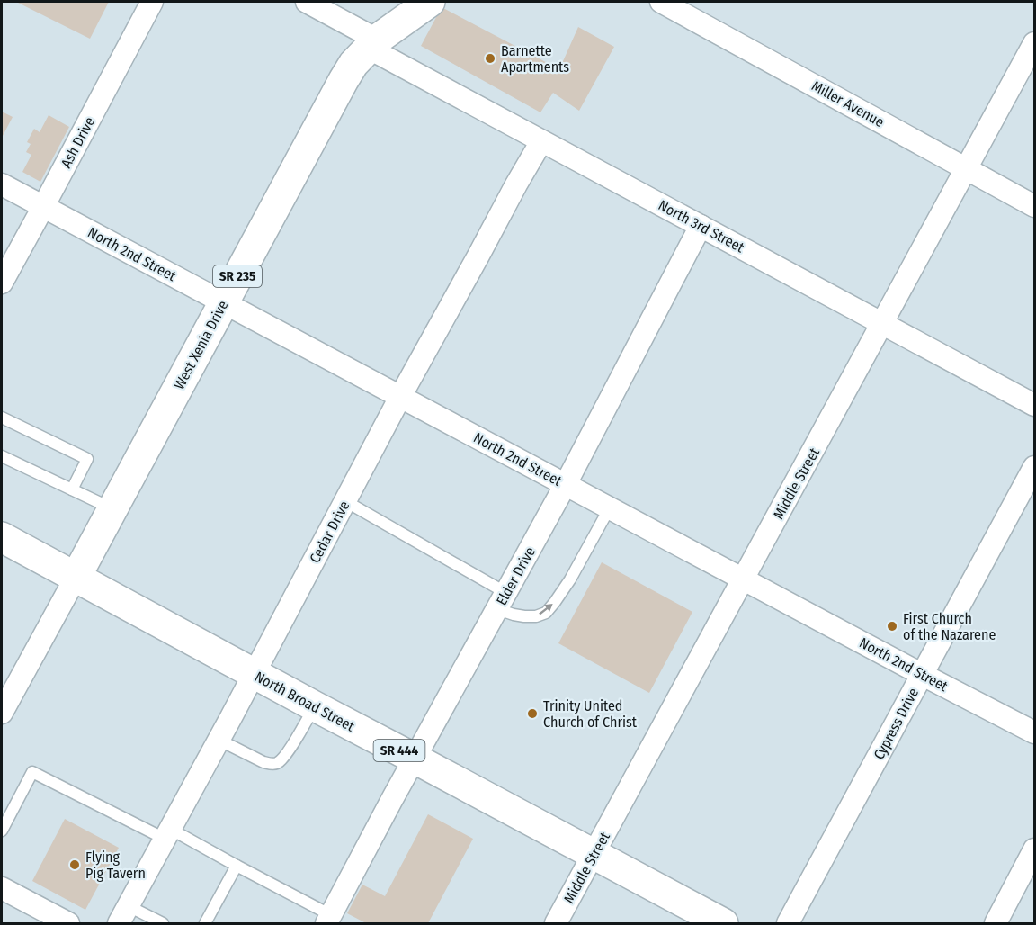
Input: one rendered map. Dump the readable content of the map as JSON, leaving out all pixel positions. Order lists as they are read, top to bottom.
{
  "streets": {
    "main road": [
      "SR 235",
      "West Xenia Drive",
      "North Broad Street",
      "SR 444"
    ],
    "street": [
      "Miller Avenue",
      "Ash Drive",
      "North 3rd Street",
      "North 2nd Street",
      "Middle Street",
      "Cedar Drive",
      "Elder Drive",
      "Cypress Drive"
    ]
  },
  "crossings": [
    ["Miller Avenue", "Middle Street"],
    ["Ash Drive", "North 2nd Street"],
    ["North 3rd Street", "West Xenia Drive"],
    ["North 3rd Street", "Middle Street"],
    ["North 3rd Street", "Cedar Drive"],
    ["North 3rd Street", "Elder Drive"],
    ["North 2nd Street", "West Xenia Drive"],
    ["North 2nd Street", "Middle Street"],
    ["North 2nd Street", "Cedar Drive"],
    ["North 2nd Street", "Elder Drive"],
    ["North 2nd Street", "Cypress Drive"],
    ["West Xenia Drive", "North Broad Street"],
    ["Middle Street", "North Broad Street"],
    ["Cedar Drive", "North Broad Street"],
    ["Elder Drive", "North Broad Street"]
  ],
  "places": [
    "Barnette Apartments",
    "First Church of the Nazarene",
    "Trinity United Church of Christ",
    "Flying Pig Tavern"
  ]
}
